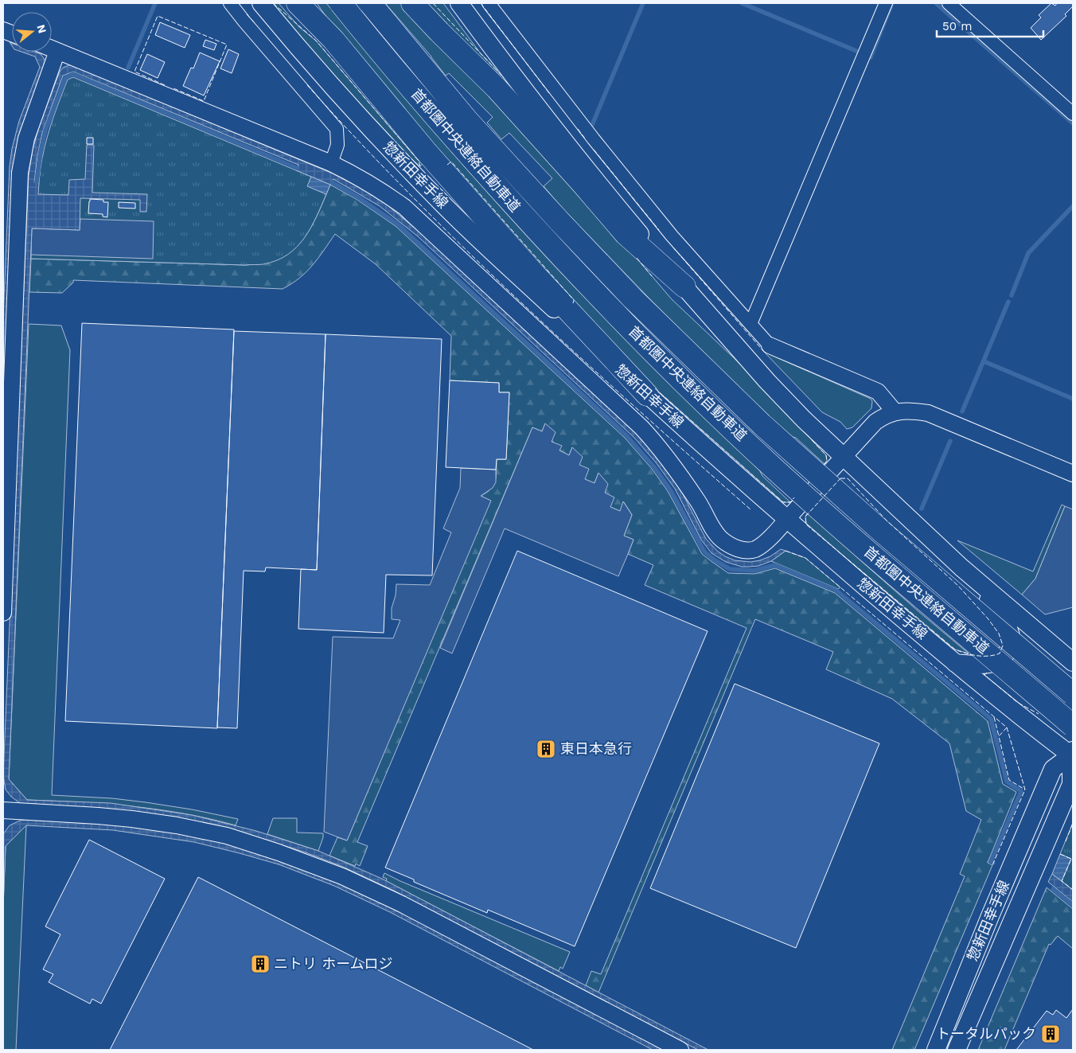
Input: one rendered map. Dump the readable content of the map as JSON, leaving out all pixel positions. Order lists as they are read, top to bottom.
{
  "streets": {
    "highway": ["首都圏中央連絡自動車道"],
    "main road": ["惣新田幸手線"]
  },
  "places": {
    "building": ["東日本急行", "ニトリ ホームロジ", "トータルパック"]
  },
  "scale_bar": "50 m",
  "north": "right"
}
